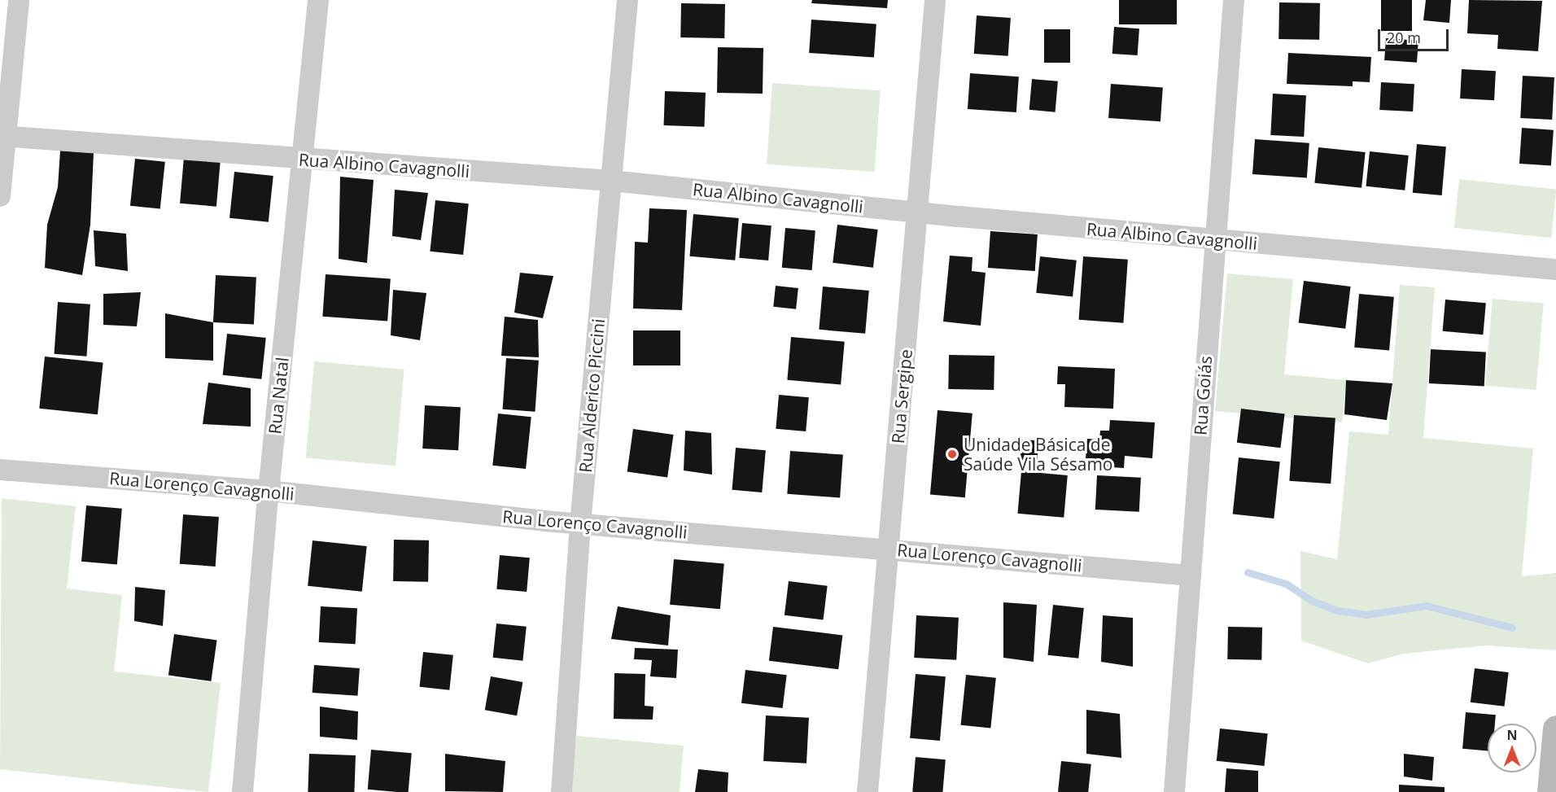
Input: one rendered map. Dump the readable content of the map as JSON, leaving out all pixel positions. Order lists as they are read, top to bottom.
{
  "streets": {
    "street": [
      "Rua Albino Cavagnolli",
      "Rua Natal",
      "Rua Alderico Piccini",
      "Rua Goiás",
      "Rua Sergipe",
      "Rua Lorenço Cavagnolli"
    ]
  },
  "crossings": [
    ["Rua Albino Cavagnolli", "Rua Natal"],
    ["Rua Albino Cavagnolli", "Rua Alderico Piccini"],
    ["Rua Albino Cavagnolli", "Rua Goiás"],
    ["Rua Albino Cavagnolli", "Rua Sergipe"],
    ["Rua Natal", "Rua Lorenço Cavagnolli"],
    ["Rua Alderico Piccini", "Rua Lorenço Cavagnolli"],
    ["Rua Goiás", "Rua Lorenço Cavagnolli"],
    ["Rua Sergipe", "Rua Lorenço Cavagnolli"]
  ],
  "places": ["Unidade Básica de Saúde Vila Sésamo"],
  "scale_bar": "20 m",
  "north": "top"
}
